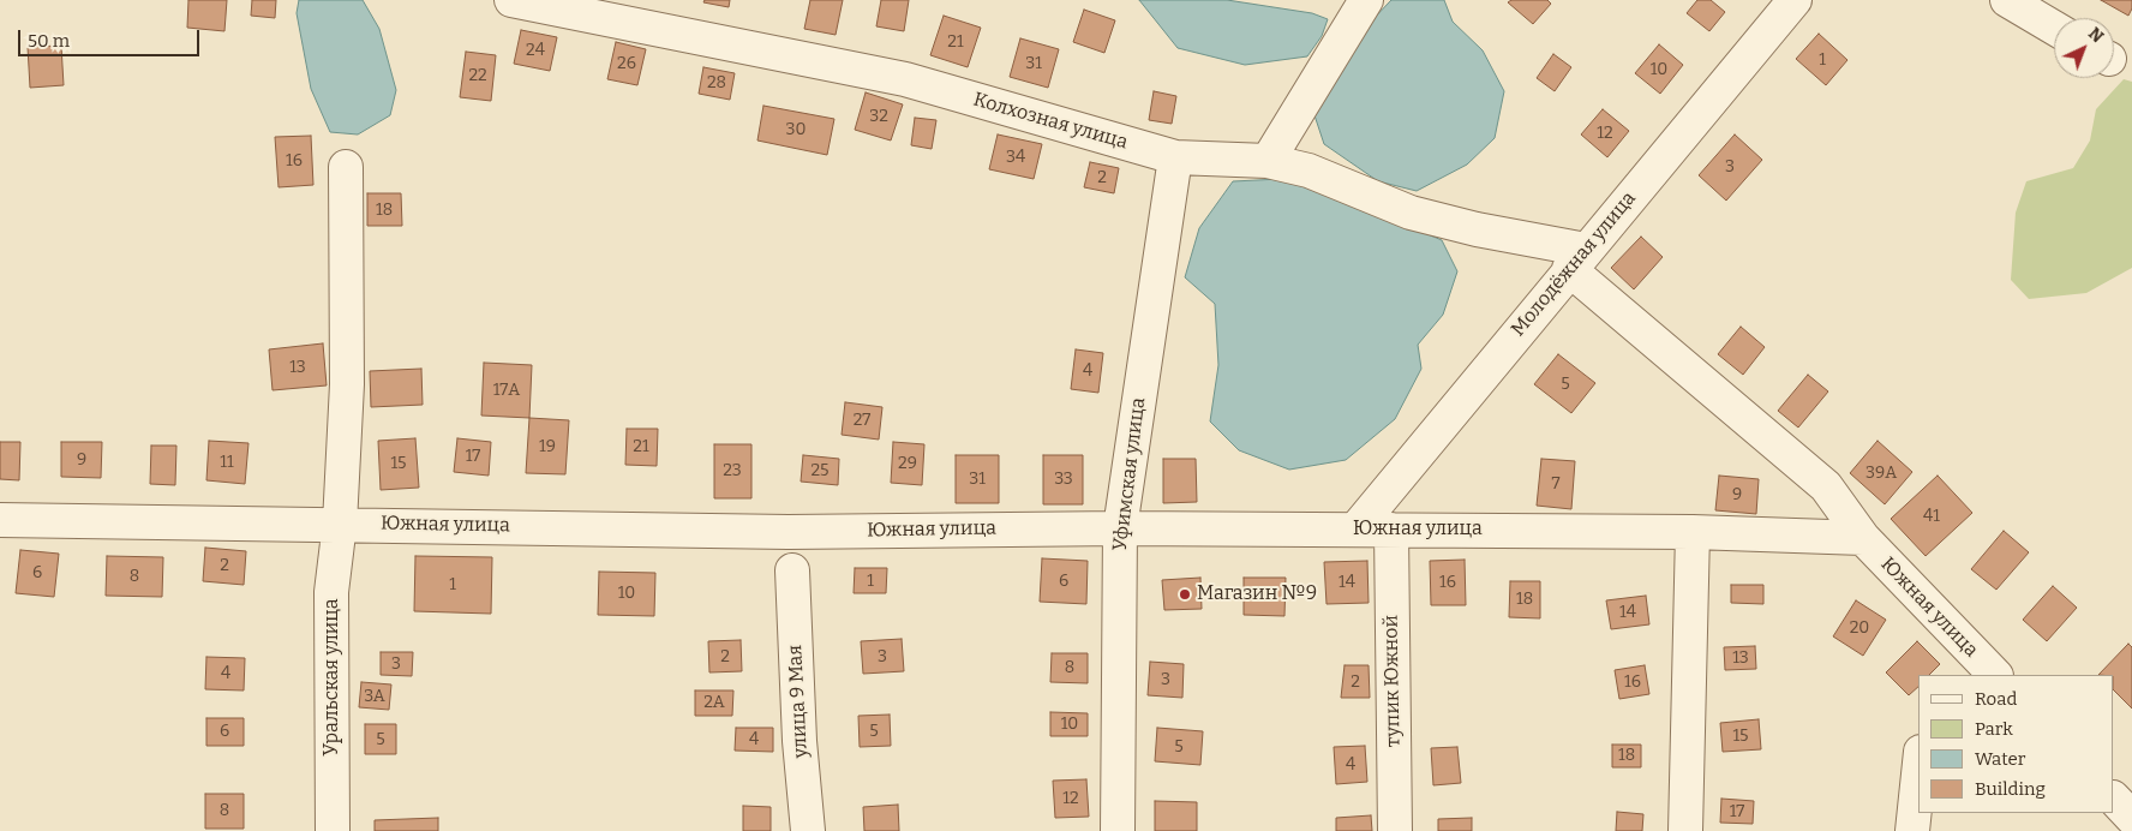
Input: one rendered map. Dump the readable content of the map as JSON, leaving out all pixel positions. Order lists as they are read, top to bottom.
{
  "streets": {
    "street": [
      "Колхозная улица",
      "Молодёжная улица",
      "Уфимская улица",
      "Южная улица",
      "Уральская улица",
      "тупик Южной",
      "улица 9 Мая"
    ]
  },
  "crossings": [
    ["Колхозная улица", "Молодёжная улица"],
    ["Колхозная улица", "Уфимская улица"],
    ["Колхозная улица", "Южная улица"],
    ["Молодёжная улица", "Южная улица"],
    ["Уфимская улица", "Южная улица"],
    ["Южная улица", "Уральская улица"],
    ["Южная улица", "тупик Южной"]
  ],
  "places": ["Магазин №9"],
  "house_numbers": [
    "21",
    "24",
    "1",
    "26",
    "31",
    "10",
    "22",
    "28",
    "32",
    "30",
    "12",
    "34",
    "16",
    "3",
    "2",
    "18",
    "13",
    "4",
    "5",
    "17А",
    "27",
    "19",
    "21",
    "17",
    "9",
    "11",
    "15",
    "29",
    "23",
    "25",
    "39А",
    "31",
    "33",
    "7",
    "9",
    "41",
    "2",
    "6",
    "8",
    "1",
    "6",
    "14",
    "16",
    "1",
    "10",
    "18",
    "14",
    "20",
    "2",
    "3",
    "13",
    "3",
    "8",
    "4",
    "3",
    "2",
    "16",
    "3А",
    "2А",
    "10",
    "6",
    "5",
    "15",
    "5",
    "4",
    "5",
    "18",
    "4",
    "12",
    "8",
    "17"
  ],
  "legend": [
    "Road",
    "Park",
    "Water",
    "Building"
  ],
  "scale_bar": "50 m",
  "north": "top right"
}
